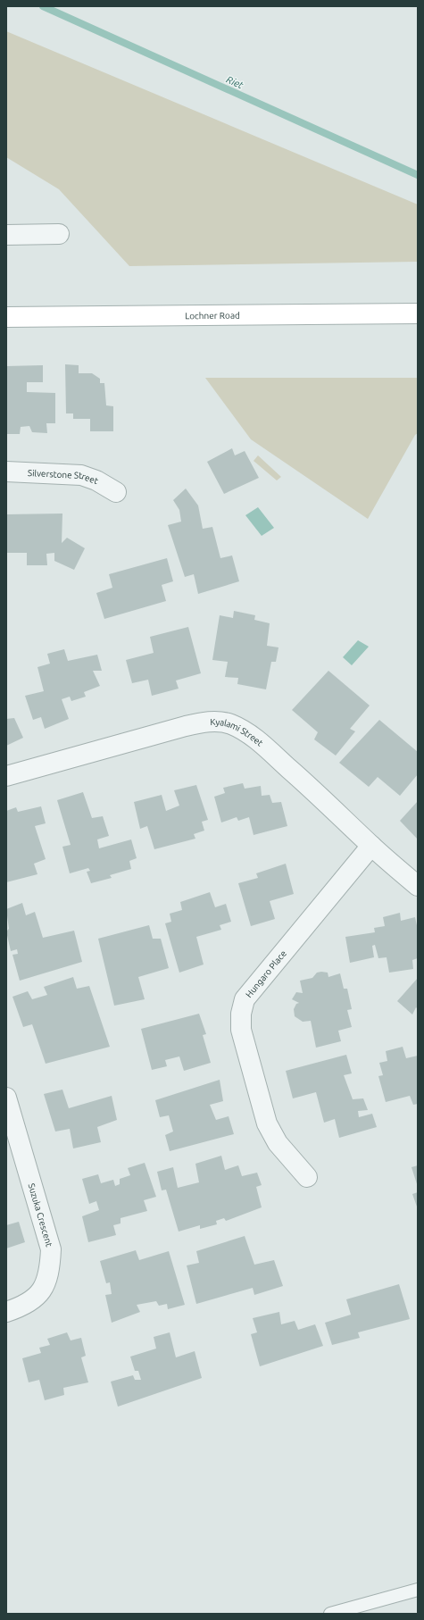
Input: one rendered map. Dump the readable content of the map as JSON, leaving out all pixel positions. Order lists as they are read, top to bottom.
{
  "streets": {
    "street": [
      "Lochner Road",
      "Silverstone Street",
      "Kyalami Street",
      "Hungaro Place",
      "Suzuka Crescent"
    ]
  },
  "crossings": [
    ["Kyalami Street", "Hungaro Place"]
  ],
  "water": ["Riet"]
}
